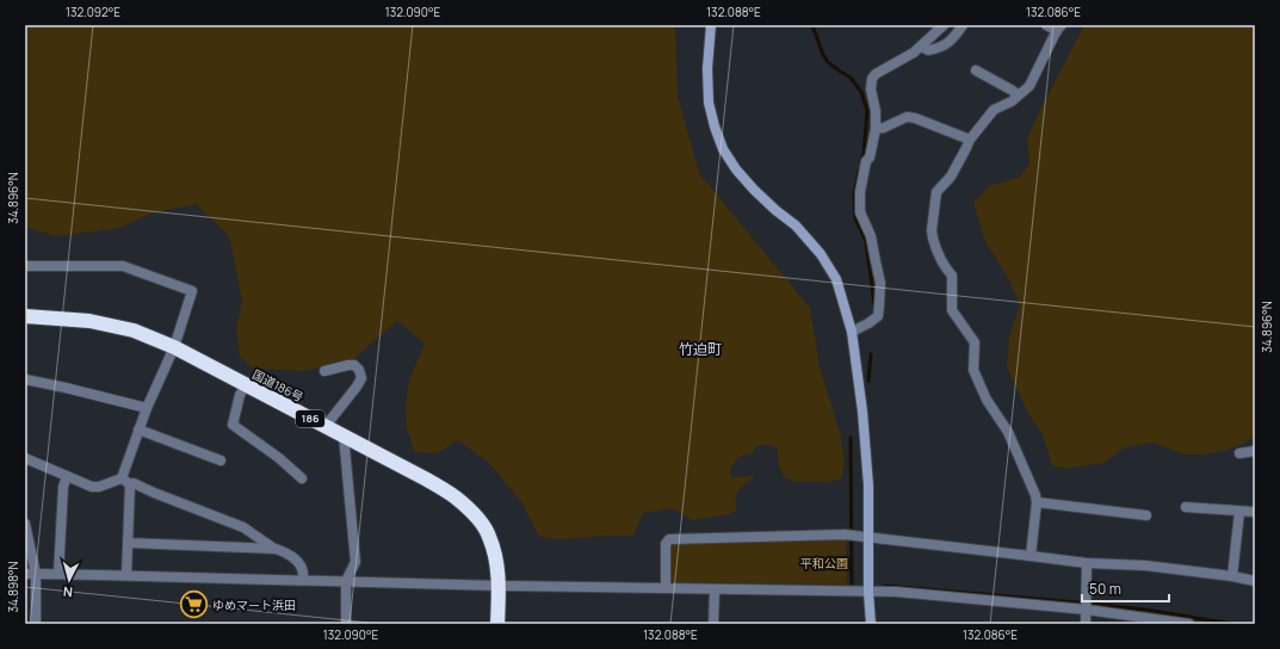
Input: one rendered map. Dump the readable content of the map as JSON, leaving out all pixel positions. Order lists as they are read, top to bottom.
{
  "streets": {
    "highway": ["国道186号", "186"]
  },
  "districts": ["竹迫町"],
  "parks": ["平和公園"],
  "places": {
    "supermarket": ["ゆめマート浜田"]
  },
  "scale_bar": "50 m",
  "north": "bottom",
  "coordinates": [
    "132.092°E",
    "132.090°E",
    "132.088°E",
    "132.086°E",
    "34.896°N",
    "34.898°N"
  ]
}
